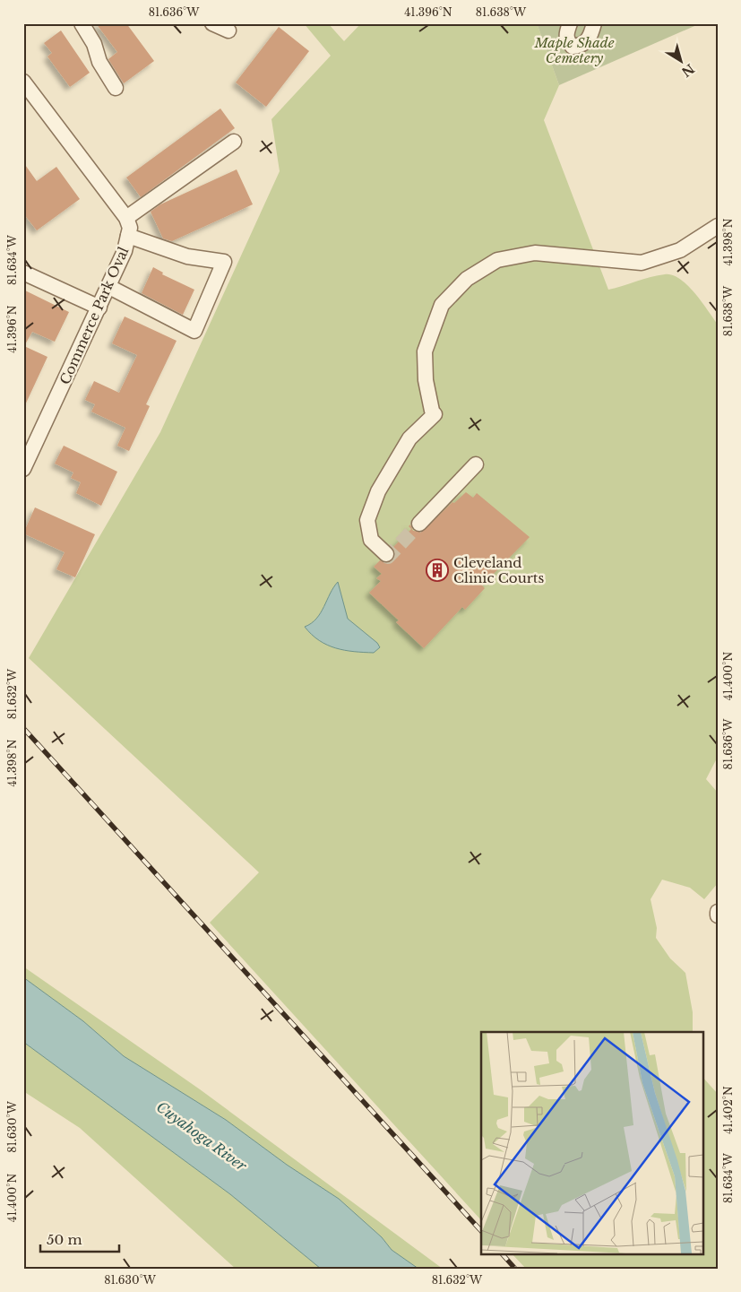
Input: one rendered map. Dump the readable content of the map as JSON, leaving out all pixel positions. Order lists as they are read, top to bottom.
{
  "streets": {
    "street": ["Commerce Park Oval"]
  },
  "water": ["Cuyahoga River"],
  "parks": ["Maple Shade Cemetery"],
  "places": {
    "building": ["Cleveland Clinic Courts"]
  },
  "scale_bar": "50 m",
  "north": "bottom right",
  "coordinates": [
    "81.636°W",
    "41.396°N",
    "81.638°W",
    "41.398°N",
    "81.634°W",
    "41.400°N",
    "81.632°W",
    "41.402°N",
    "81.630°W"
  ]
}
